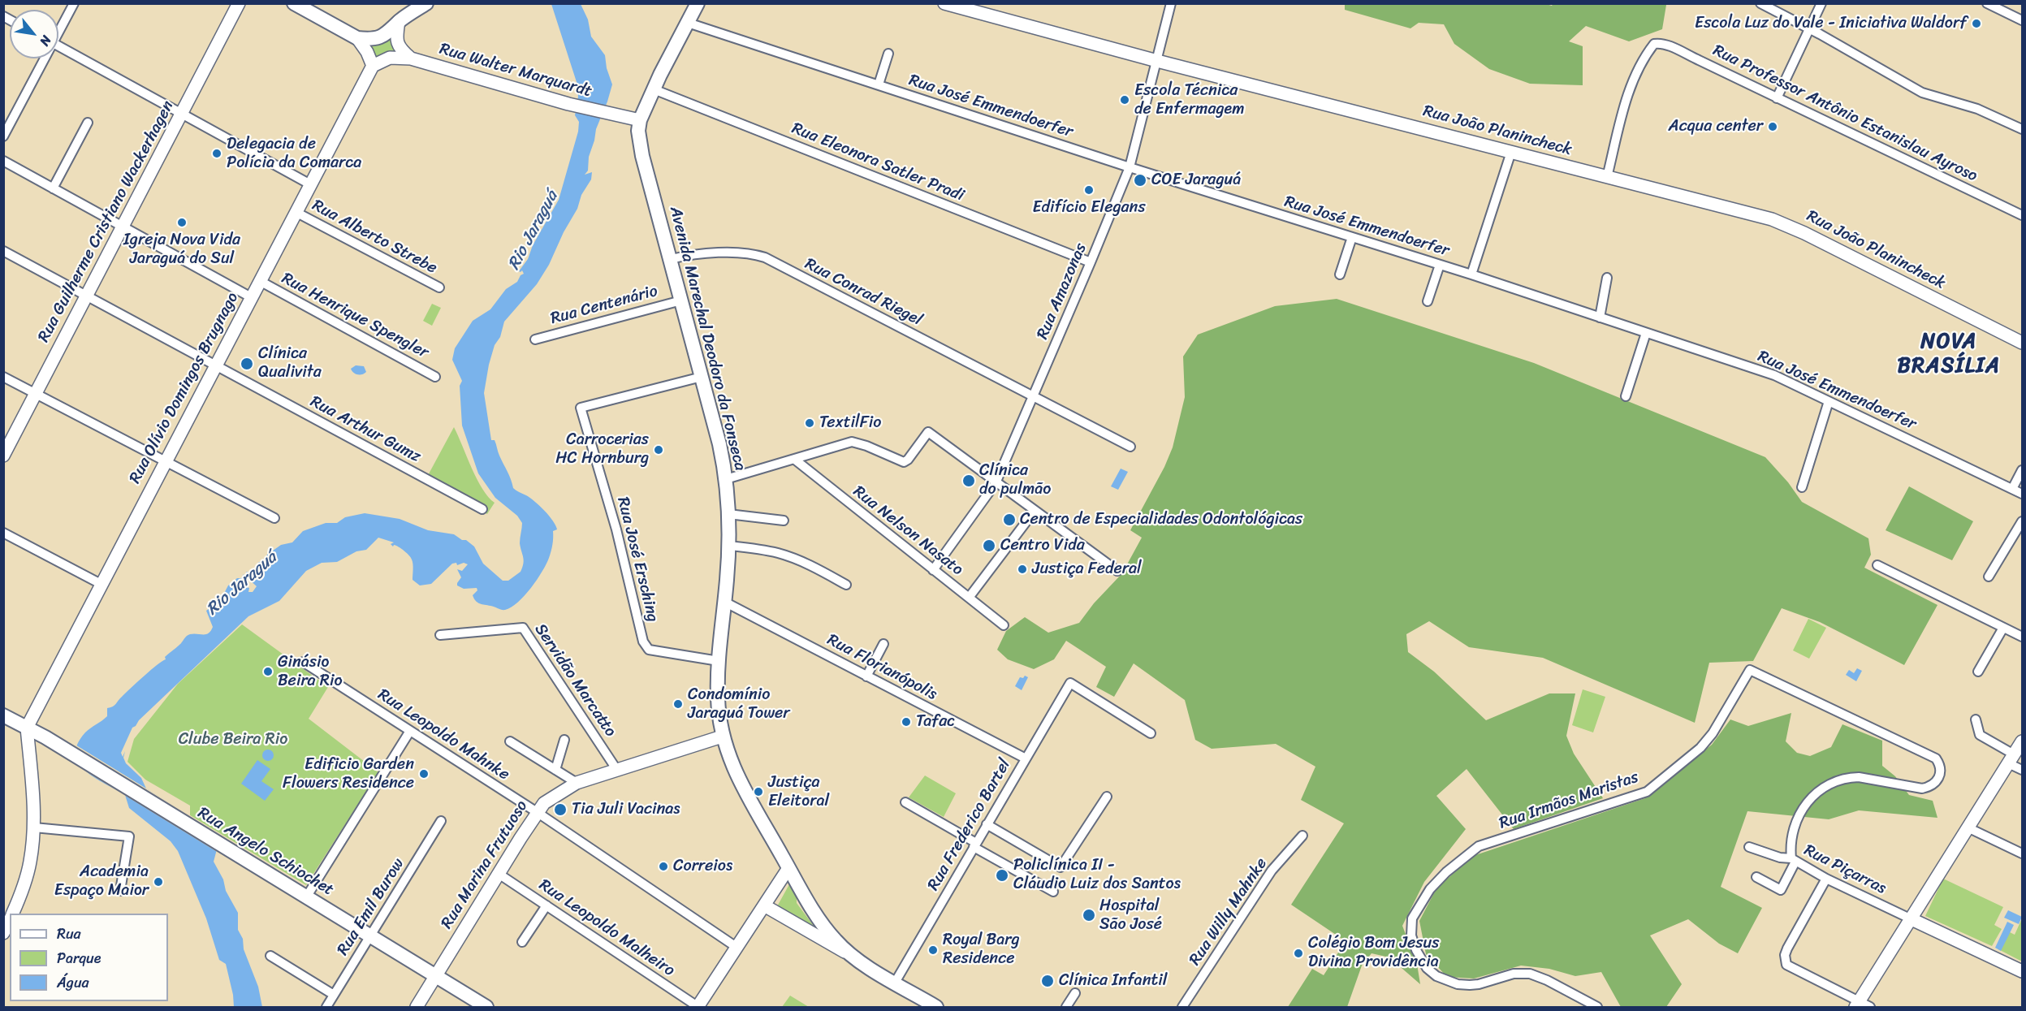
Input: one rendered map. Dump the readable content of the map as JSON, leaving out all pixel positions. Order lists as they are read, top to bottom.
{
  "streets": {
    "main road": [
      "Rua Walter Marquardt",
      "Rua João Planincheck",
      "Rua Guilherme Cristiano Wackerhagen",
      "Avenida Marechal Deodoro da Fonseca",
      "Rua Olívio Domingos Brugnago",
      "Rua Angelo Schiochet",
      "Rua Marina Frutuoso"
    ],
    "street": [
      "Rua José Emmendoerfer",
      "Rua Professor Antônio Estanislau Ayroso",
      "Rua Eleonora Satler Pradi",
      "Rua Alberto Strebe",
      "Rua Amazonas",
      "Rua Conrad Riegel",
      "Rua Centenário",
      "Rua Henrique Spengler",
      "Rua Arthur Gumz",
      "Rua Nelson Nasato",
      "Rua José Ersching",
      "Rua Florianópolis",
      "Servidão Marcatto",
      "Rua Leopoldo Mahnke",
      "Rua Irmãos Maristas",
      "Rua Frederico Bartel",
      "Rua Piçarras",
      "Rua Emil Burow",
      "Rua Willy Mahnke",
      "Rua Leopoldo Malheiro"
    ]
  },
  "crossings": [
    ["Rua Walter Marquardt", "Avenida Marechal Deodoro da Fonseca"],
    ["Rua Walter Marquardt", "Rua Olívio Domingos Brugnago"],
    ["Rua José Emmendoerfer", "Rua Amazonas"],
    ["Rua Professor Antônio Estanislau Ayroso", "Rua João Planincheck"],
    ["Rua João Planincheck", "Rua Amazonas"],
    ["Rua Eleonora Satler Pradi", "Rua Amazonas"],
    ["Rua Guilherme Cristiano Wackerhagen", "Rua Arthur Gumz"],
    ["Rua Alberto Strebe", "Rua Olívio Domingos Brugnago"],
    ["Rua Amazonas", "Rua Conrad Riegel"],
    ["Rua Amazonas", "Rua Nelson Nasato"],
    ["Rua Conrad Riegel", "Avenida Marechal Deodoro da Fonseca"],
    ["Rua Centenário", "Avenida Marechal Deodoro da Fonseca"],
    ["Rua Henrique Spengler", "Rua Olívio Domingos Brugnago"],
    ["Avenida Marechal Deodoro da Fonseca", "Rua José Ersching"],
    ["Avenida Marechal Deodoro da Fonseca", "Rua Florianópolis"],
    ["Avenida Marechal Deodoro da Fonseca", "Rua Frederico Bartel"],
    ["Avenida Marechal Deodoro da Fonseca", "Rua Marina Frutuoso"],
    ["Rua Olívio Domingos Brugnago", "Rua Arthur Gumz"],
    ["Rua Olívio Domingos Brugnago", "Rua Angelo Schiochet"],
    ["Rua Florianópolis", "Rua Frederico Bartel"],
    ["Servidão Marcatto", "Rua Marina Frutuoso"],
    ["Rua Leopoldo Mahnke", "Rua Marina Frutuoso"],
    ["Rua Irmãos Maristas", "Rua Piçarras"],
    ["Rua Angelo Schiochet", "Rua Marina Frutuoso"],
    ["Rua Angelo Schiochet", "Rua Emil Burow"],
    ["Rua Marina Frutuoso", "Rua Leopoldo Malheiro"]
  ],
  "districts": ["NOVA BRASÍLIA"],
  "water": ["Rio Jaraguá"],
  "parks": ["Clube Beira Rio"],
  "places": [
    "Escola Luz do Vale - Iniciativa Waldorf",
    "Escola Técnica de Enfermagem",
    "Acqua center",
    "Delegacia de Polícia da Comarca",
    "COE Jaraguá",
    "Edifício Elegans",
    "Igreja Nova Vida Jaraguá do Sul",
    "Clínica Qualivita",
    "TextilFio",
    "Carrocerias HC Hornburg",
    "Clínica do pulmão",
    "Centro de Especialidades Odontológicas",
    "Centro Vida",
    "Justiça Federal",
    "Ginásio Beira Rio",
    "Condomínio Jaraguá Tower",
    "Tafac",
    "Edificio Garden Flowers Residence",
    "Justiça Eleitoral",
    "Tia Juli Vacinas",
    "Correios",
    "Policlínica II - Cláudio Luiz dos Santos",
    "Academia Espaço Maior",
    "Hospital São José",
    "Royal Barg Residence",
    "Colégio Bom Jesus Divina Providência",
    "Clínica Infantil"
  ],
  "legend": ["Rua", "Parque", "Água"],
  "north": "bottom right"
}
